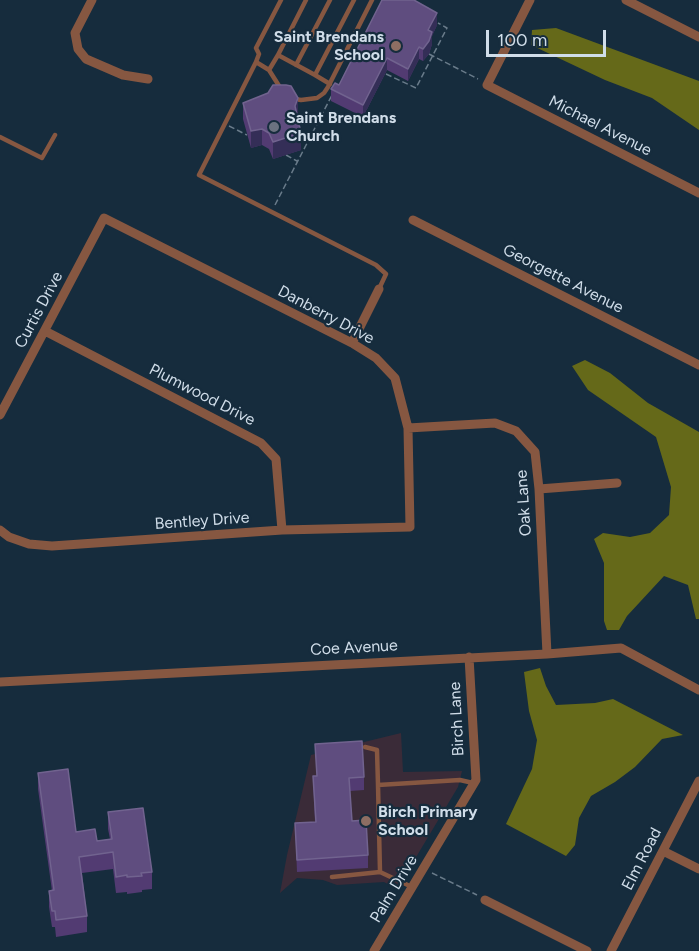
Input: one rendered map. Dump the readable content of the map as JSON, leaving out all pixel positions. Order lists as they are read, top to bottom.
{
  "streets": {
    "street": [
      "Michael Avenue",
      "Georgette Avenue",
      "Curtis Drive",
      "Danberry Drive",
      "Plumwood Drive",
      "Oak Lane",
      "Bentley Drive",
      "Coe Avenue",
      "Birch Lane",
      "Elm Road",
      "Palm Drive"
    ]
  },
  "crossings": [
    ["Curtis Drive", "Danberry Drive"],
    ["Curtis Drive", "Plumwood Drive"],
    ["Danberry Drive", "Oak Lane"],
    ["Danberry Drive", "Bentley Drive"],
    ["Plumwood Drive", "Bentley Drive"],
    ["Oak Lane", "Coe Avenue"],
    ["Coe Avenue", "Birch Lane"],
    ["Birch Lane", "Palm Drive"]
  ],
  "places": ["Saint Brendans School", "Saint Brendans Church", "Birch Primary School"],
  "scale_bar": "100 m"
}
